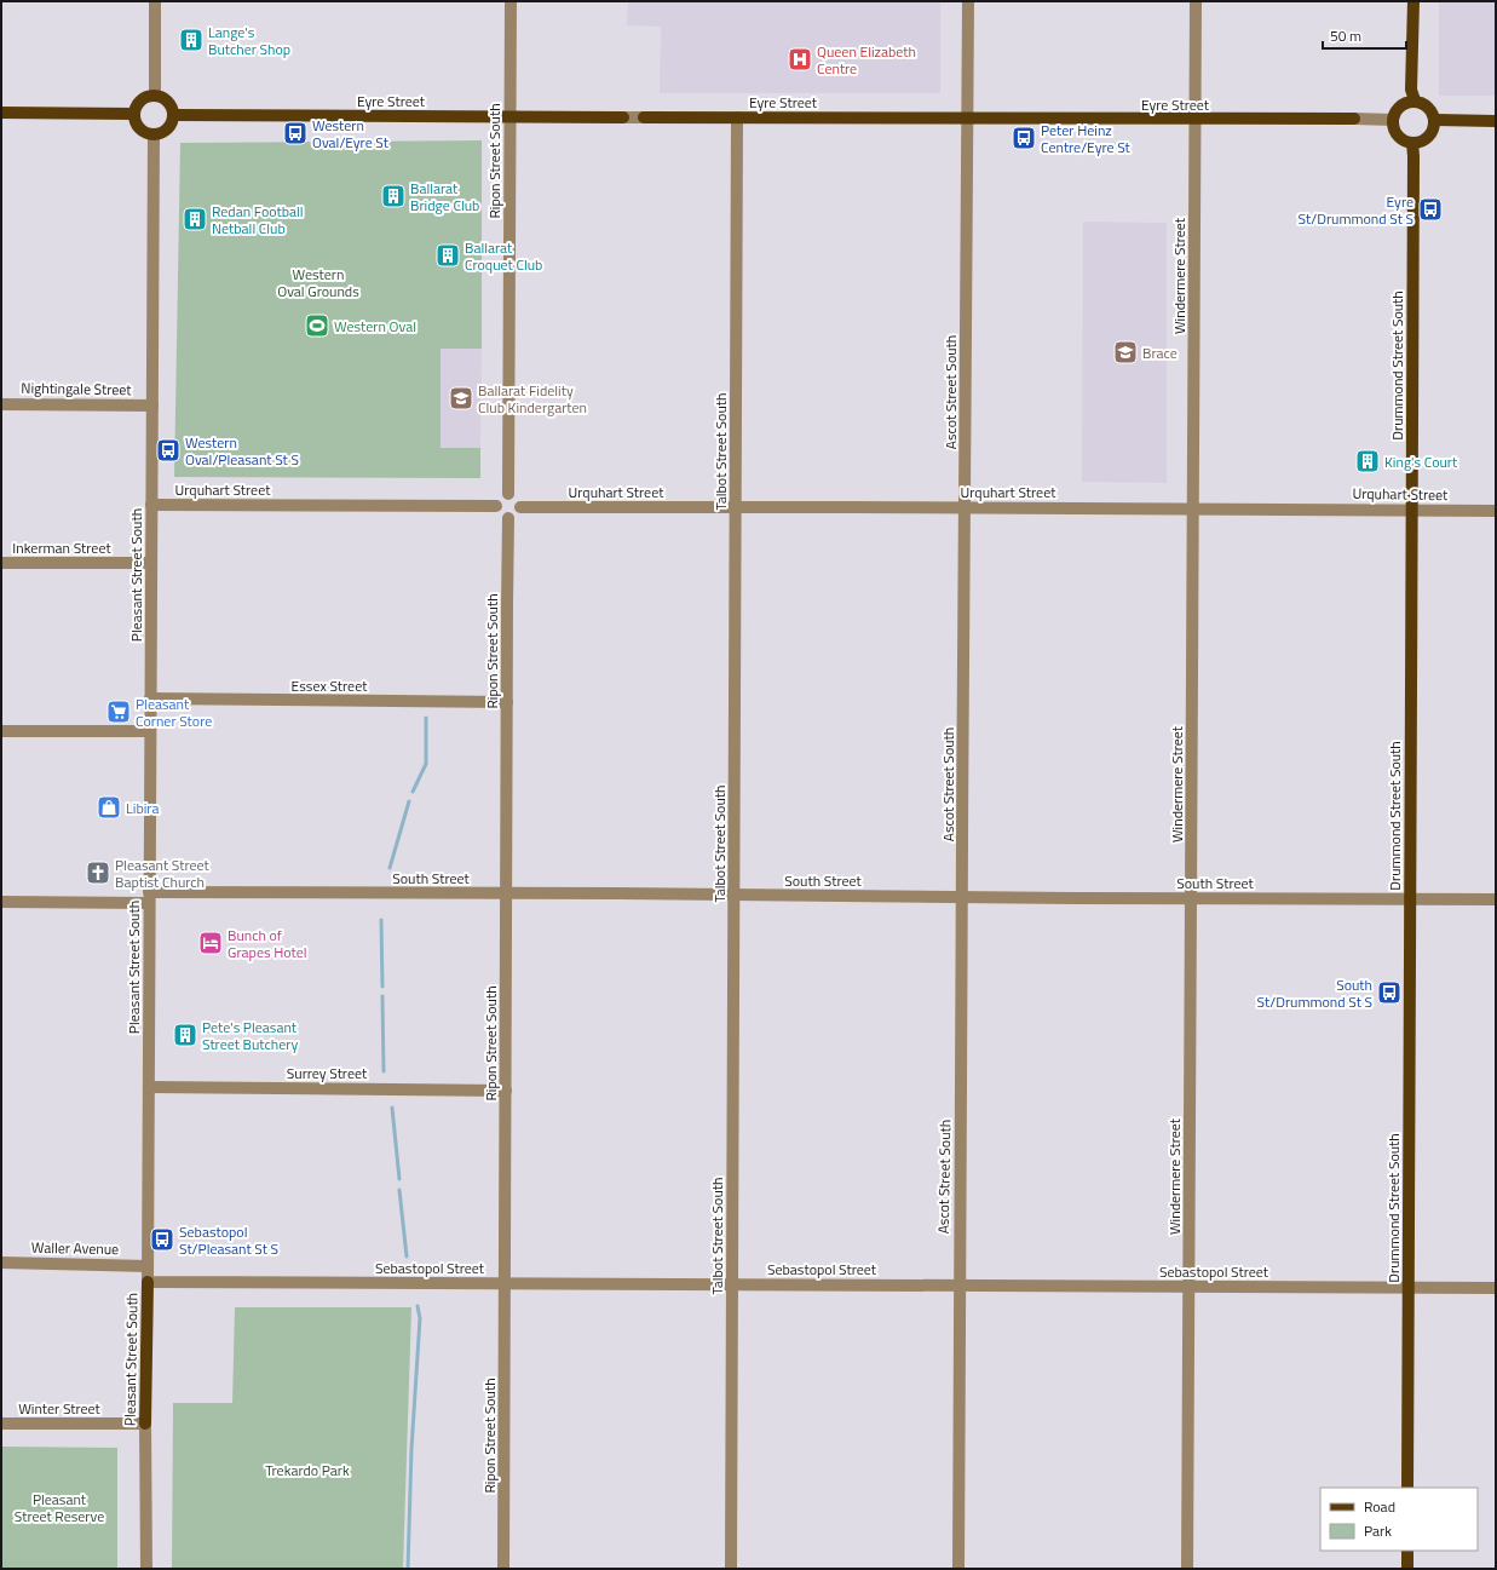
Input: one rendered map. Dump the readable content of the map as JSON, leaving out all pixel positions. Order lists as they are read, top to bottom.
{
  "streets": {
    "main road": ["Eyre Street", "Drummond Street South", "Pleasant Street South"],
    "street": [
      "Ripon Street South",
      "Windermere Street",
      "Nightingale Street",
      "Ascot Street South",
      "Talbot Street South",
      "Urquhart Street",
      "Inkerman Street",
      "Essex Street",
      "South Street",
      "Surrey Street",
      "Waller Avenue",
      "Sebastopol Street",
      "Winter Street"
    ]
  },
  "crossings": [
    ["Eyre Street", "Ripon Street South"],
    ["Eyre Street", "Windermere Street"],
    ["Eyre Street", "Drummond Street South"],
    ["Eyre Street", "Ascot Street South"],
    ["Eyre Street", "Talbot Street South"],
    ["Eyre Street", "Pleasant Street South"],
    ["Ripon Street South", "Urquhart Street"],
    ["Ripon Street South", "Essex Street"],
    ["Ripon Street South", "South Street"],
    ["Ripon Street South", "Surrey Street"],
    ["Ripon Street South", "Sebastopol Street"],
    ["Windermere Street", "Urquhart Street"],
    ["Windermere Street", "South Street"],
    ["Windermere Street", "Sebastopol Street"],
    ["Drummond Street South", "Urquhart Street"],
    ["Drummond Street South", "South Street"],
    ["Drummond Street South", "Sebastopol Street"],
    ["Nightingale Street", "Pleasant Street South"],
    ["Ascot Street South", "Urquhart Street"],
    ["Ascot Street South", "South Street"],
    ["Ascot Street South", "Sebastopol Street"],
    ["Talbot Street South", "Urquhart Street"],
    ["Talbot Street South", "South Street"],
    ["Talbot Street South", "Sebastopol Street"],
    ["Urquhart Street", "Pleasant Street South"],
    ["Inkerman Street", "Pleasant Street South"],
    ["Pleasant Street South", "Essex Street"],
    ["Pleasant Street South", "South Street"],
    ["Pleasant Street South", "Surrey Street"],
    ["Pleasant Street South", "Waller Avenue"],
    ["Pleasant Street South", "Sebastopol Street"],
    ["Pleasant Street South", "Winter Street"]
  ],
  "parks": ["Western Oval Grounds", "Trekardo Park", "Pleasant Street Reserve"],
  "places": {
    "building": [
      "Lange's Butcher Shop",
      "Ballarat Bridge Club",
      "Redan Football Netball Club",
      "Ballarat Croquet Club",
      "King's Court",
      "Pete's Pleasant Street Butchery"
    ],
    "hospital": ["Queen Elizabeth Centre"],
    "bus stop": [
      "Western Oval/Eyre St",
      "Peter Heinz Centre/Eyre St",
      "Eyre St/Drummond St S",
      "Western Oval/Pleasant St S",
      "South St/Drummond St S",
      "Sebastopol St/Pleasant St S"
    ],
    "sports": ["Western Oval"],
    "school or university": ["Brace", "Ballarat Fidelity Club Kindergarten"],
    "supermarket": ["Pleasant Corner Store"],
    "shop": ["Libira"],
    "church": ["Pleasant Street Baptist Church"],
    "hotel": ["Bunch of Grapes Hotel"]
  },
  "legend": ["Road", "Park"],
  "scale_bar": "50 m"
}
